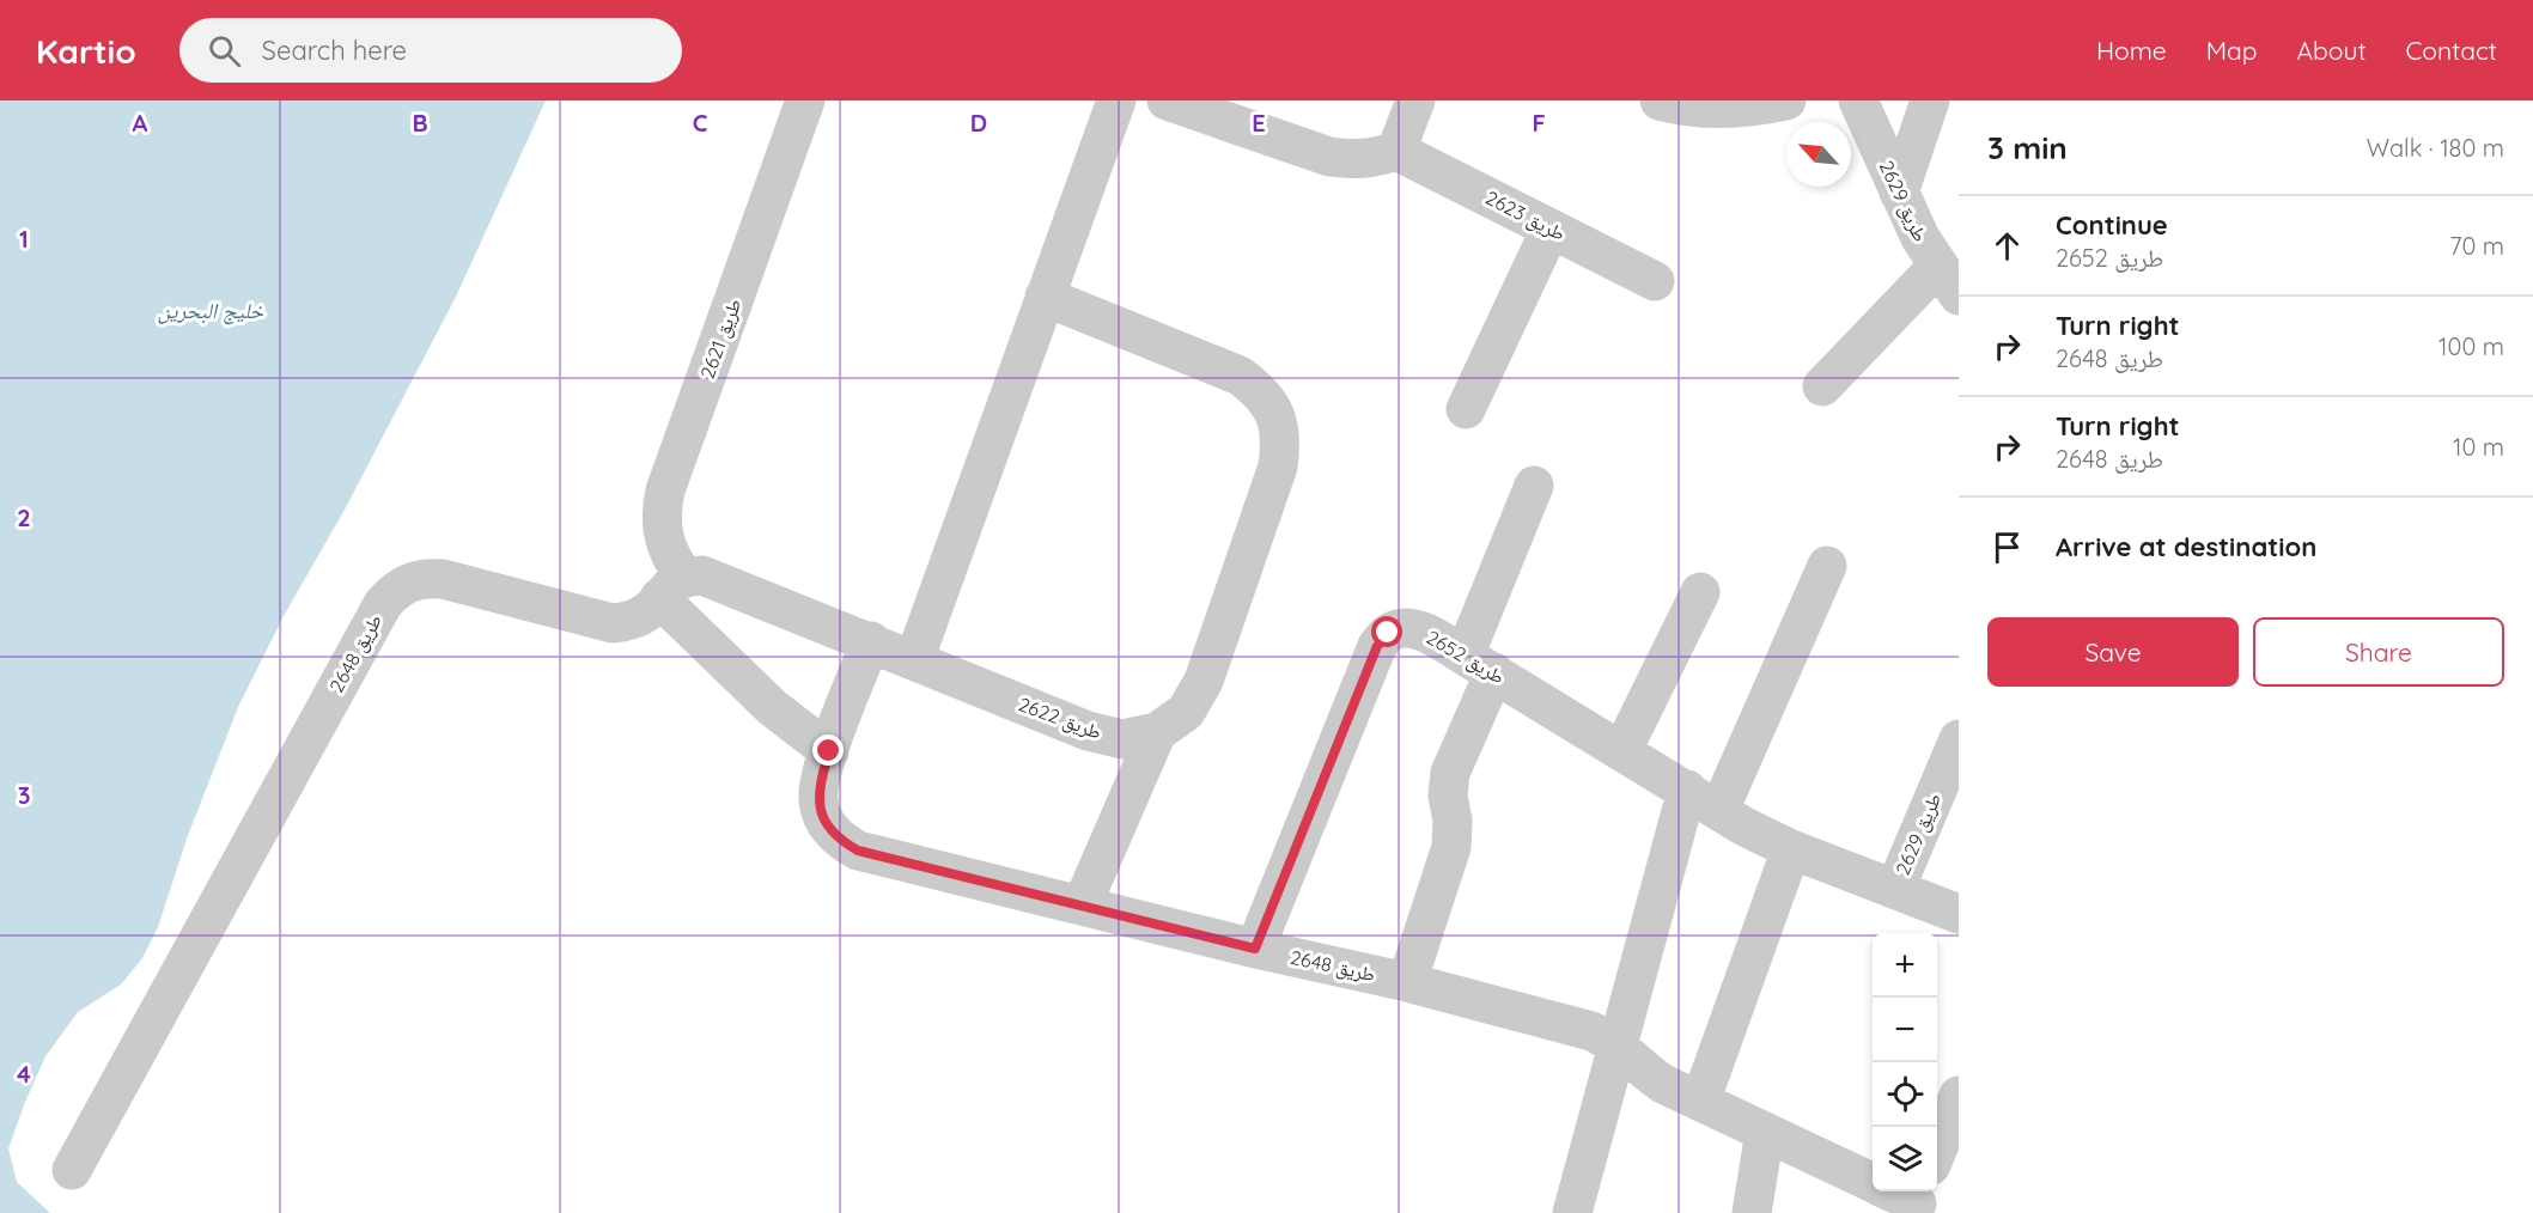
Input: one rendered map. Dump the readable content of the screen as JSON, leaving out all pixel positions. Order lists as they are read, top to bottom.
{
  "streets": {
    "street": [
      "طريق 2629",
      "طريق 2623",
      "طريق 2621",
      "طريق 2648",
      "طريق 2652",
      "طريق 2622"
    ]
  },
  "crossings": [
    ["طريق 2629", "طريق 2652"],
    ["طريق 2621", "طريق 2648"],
    ["طريق 2648", "طريق 2652"]
  ],
  "water": ["خليج البحرين"],
  "north": "top left",
  "page": {
    "header": "Kartio",
    "search": "Search here",
    "nav": [
      "Home",
      "Map",
      "About",
      "Contact"
    ],
    "heading": ["3 min", "Walk · 180 m"],
    "list": [
      ["Continue", "طريق 2652", "70 m"],
      ["Turn right", "طريق 2648", "100 m"],
      ["Turn right", "طريق 2648", "10 m"],
      "Arrive at destination"
    ],
    "buttons": ["Save", "Share"],
    "map_buttons": ["+", "−"]
  },
  "grid": {
    "columns": [
      "A",
      "B",
      "C",
      "D",
      "E",
      "F"
    ],
    "rows": [
      "1",
      "2",
      "3",
      "4"
    ]
  }
}
